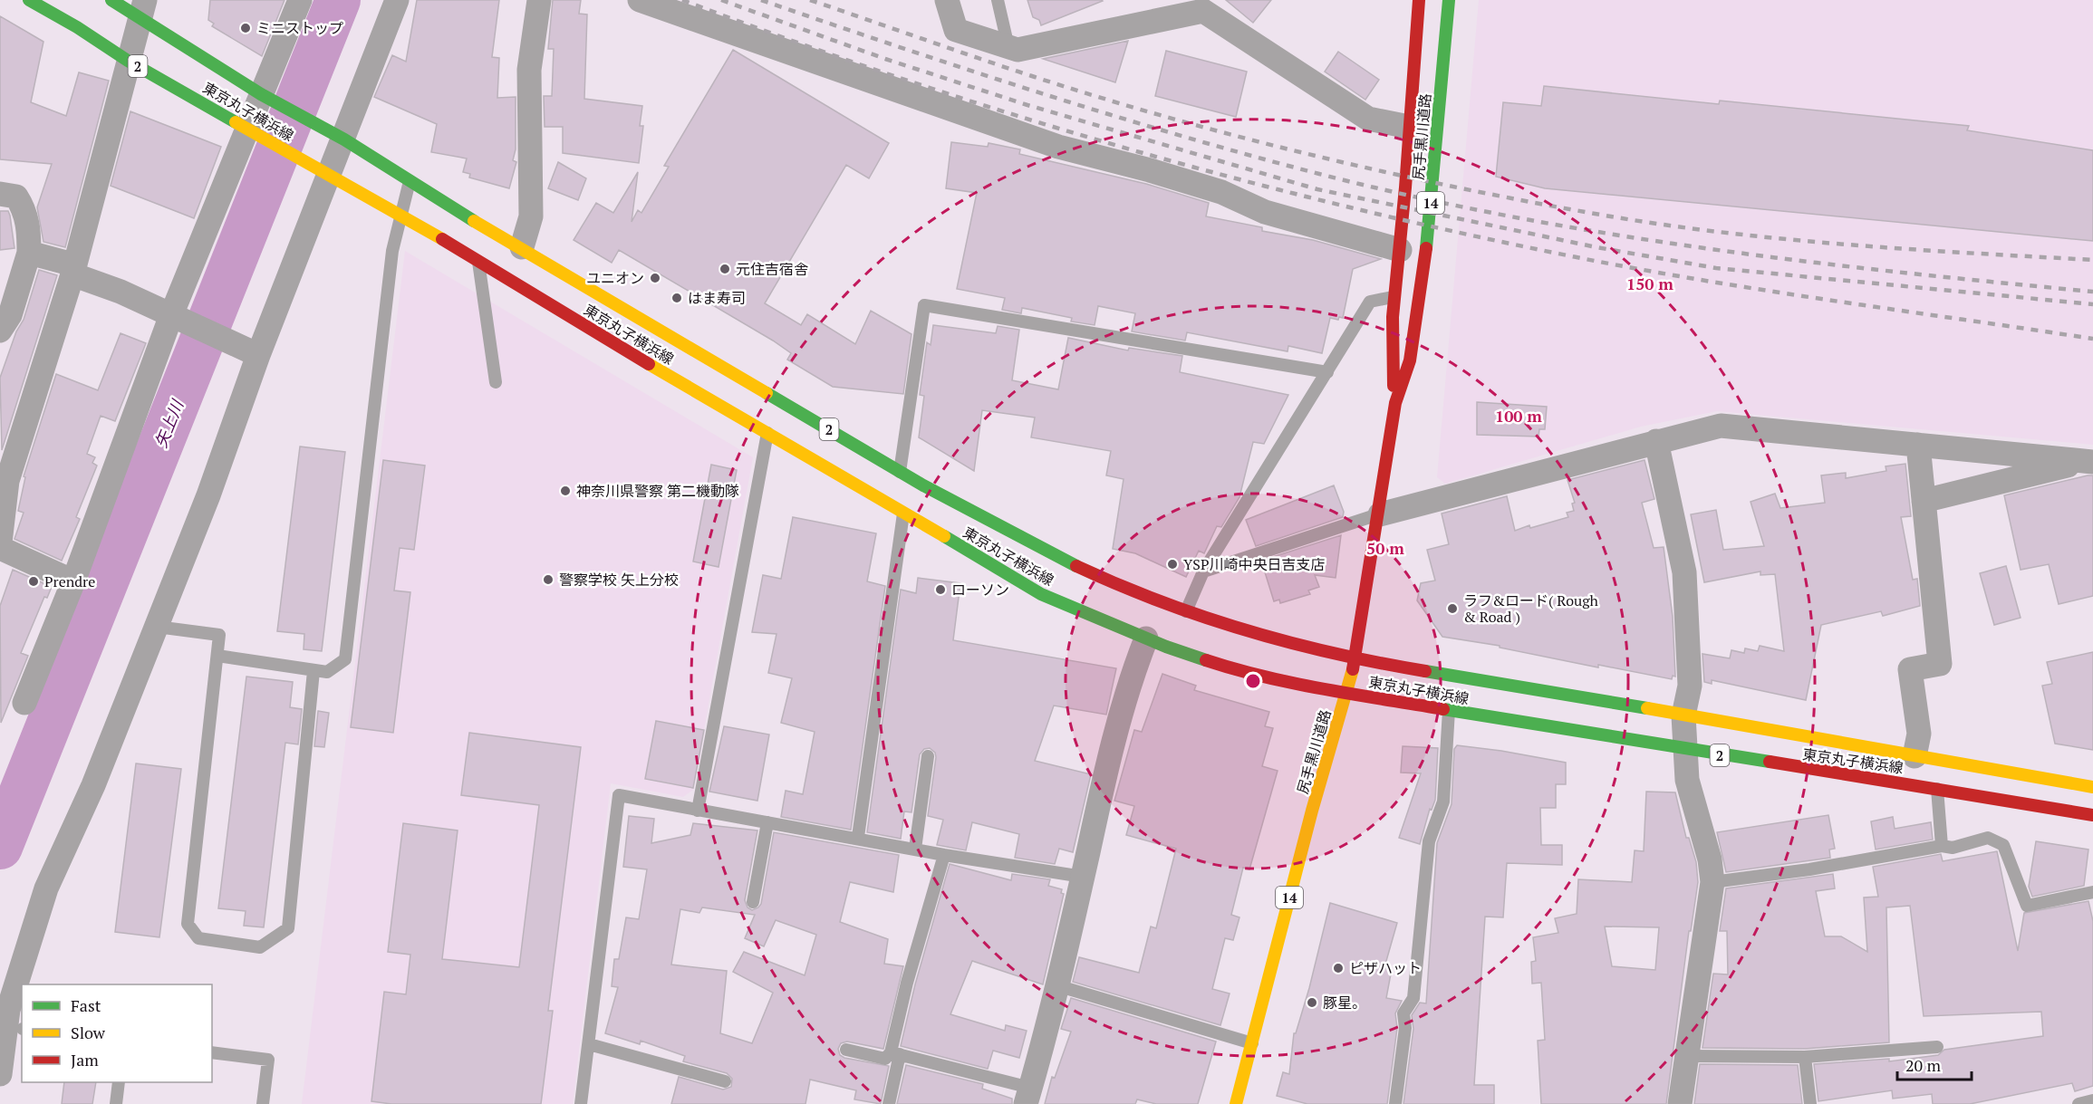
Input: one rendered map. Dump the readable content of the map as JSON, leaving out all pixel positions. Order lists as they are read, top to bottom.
{
  "streets": {
    "main road": [
      "2",
      "東京丸子横浜線",
      "尻手黒川道路",
      "14"
    ]
  },
  "crossings": [
    ["東京丸子横浜線", "尻手黒川道路"]
  ],
  "water": ["矢上川"],
  "places": [
    "ミニストップ",
    "元住吉宿舎",
    "ユニオン",
    "はま寿司",
    "神奈川県警察 第二機動隊",
    "YSP川崎中央日吉支店",
    "警察学校 矢上分校",
    "Prendre",
    "ローソン",
    "ラフ&ロード( Rough & Road )",
    "ピザハット",
    "豚星。"
  ],
  "legend": ["Fast", "Slow", "Jam"],
  "scale_bar": "20 m",
  "rings": ["150 m", "100 m", "50 m"]
}
